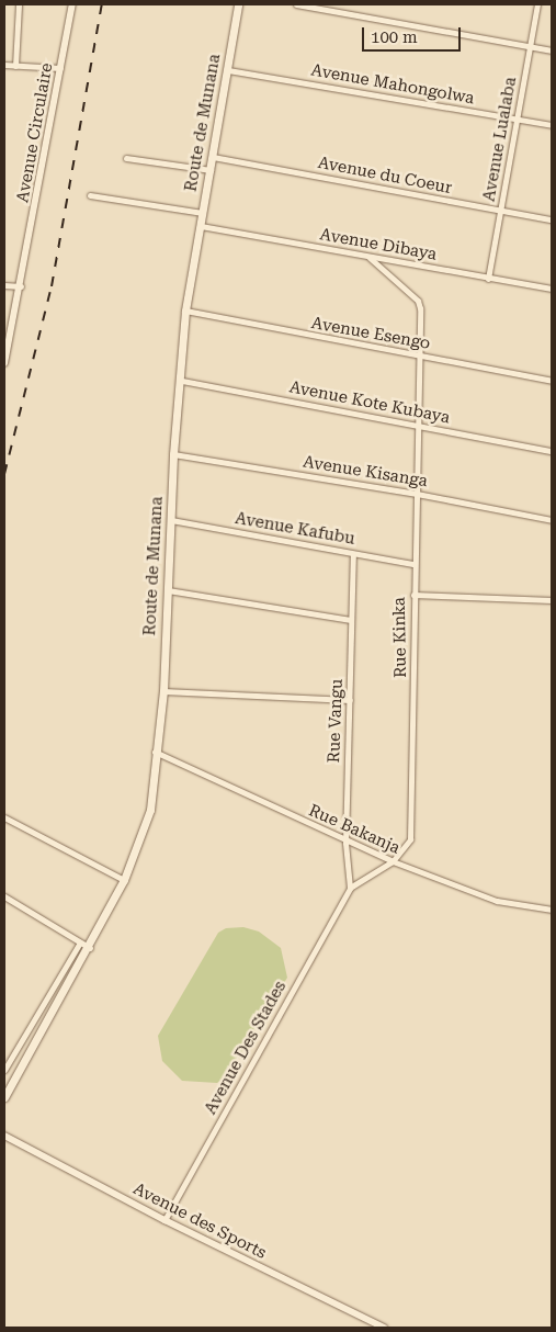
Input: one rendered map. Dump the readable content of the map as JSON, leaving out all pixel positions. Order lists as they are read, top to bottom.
{
  "streets": {
    "main road": ["Route de Munana"],
    "street": [
      "Avenue Mahongolwa",
      "Avenue Circulaire",
      "Avenue Lualaba",
      "Avenue du Coeur",
      "Avenue Dibaya",
      "Avenue Esengo",
      "Avenue Kote Kubaya",
      "Avenue Kisanga",
      "Avenue Kafubu",
      "Rue Kinka",
      "Rue Vangu",
      "Rue Bakanja",
      "Avenue Des Stades",
      "Avenue des Sports"
    ]
  },
  "crossings": [
    ["Avenue Mahongolwa", "Route de Munana"],
    ["Avenue Mahongolwa", "Avenue Lualaba"],
    ["Route de Munana", "Avenue du Coeur"],
    ["Route de Munana", "Avenue Dibaya"],
    ["Route de Munana", "Avenue Esengo"],
    ["Route de Munana", "Avenue Kote Kubaya"],
    ["Route de Munana", "Avenue Kisanga"],
    ["Route de Munana", "Avenue Kafubu"],
    ["Route de Munana", "Rue Bakanja"],
    ["Avenue Lualaba", "Avenue du Coeur"],
    ["Avenue Lualaba", "Avenue Dibaya"],
    ["Avenue Dibaya", "Rue Kinka"],
    ["Avenue Esengo", "Rue Kinka"],
    ["Avenue Kote Kubaya", "Rue Kinka"],
    ["Avenue Kisanga", "Rue Kinka"],
    ["Avenue Kafubu", "Rue Kinka"],
    ["Avenue Kafubu", "Rue Vangu"],
    ["Rue Kinka", "Rue Vangu"],
    ["Rue Kinka", "Rue Bakanja"],
    ["Rue Kinka", "Avenue Des Stades"],
    ["Rue Vangu", "Rue Bakanja"],
    ["Rue Vangu", "Avenue Des Stades"],
    ["Avenue Des Stades", "Avenue des Sports"]
  ],
  "scale_bar": "100 m"
}
